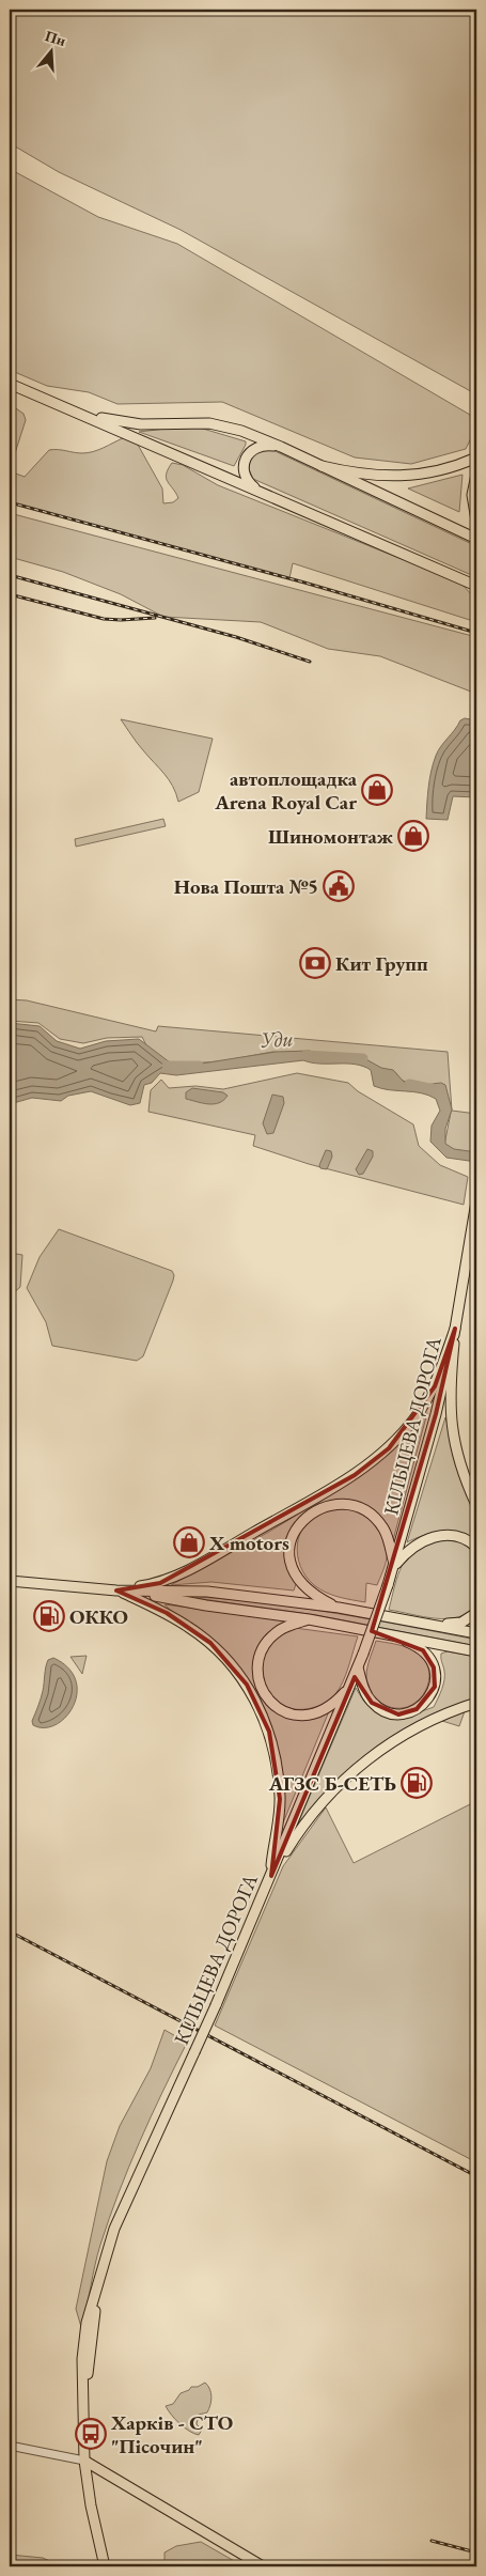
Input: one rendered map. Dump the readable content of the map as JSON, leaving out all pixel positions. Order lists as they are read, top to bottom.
{
  "streets": {
    "main road": ["КІЛЬЦЕВА ДОРОГА"]
  },
  "water": ["Уди"],
  "places": {
    "shop": ["автоплощадка Arena Royal Car", "Шиномонтаж", "Х motors"],
    "public building": ["Нова Пошта №5"],
    "bank": ["Кит Групп"],
    "fuel station": ["ОККО", "АГЗС Б-СЕТЬ"],
    "bus stop": ["Харків - СТО \"Пісочин\""]
  },
  "north": "top"
}
